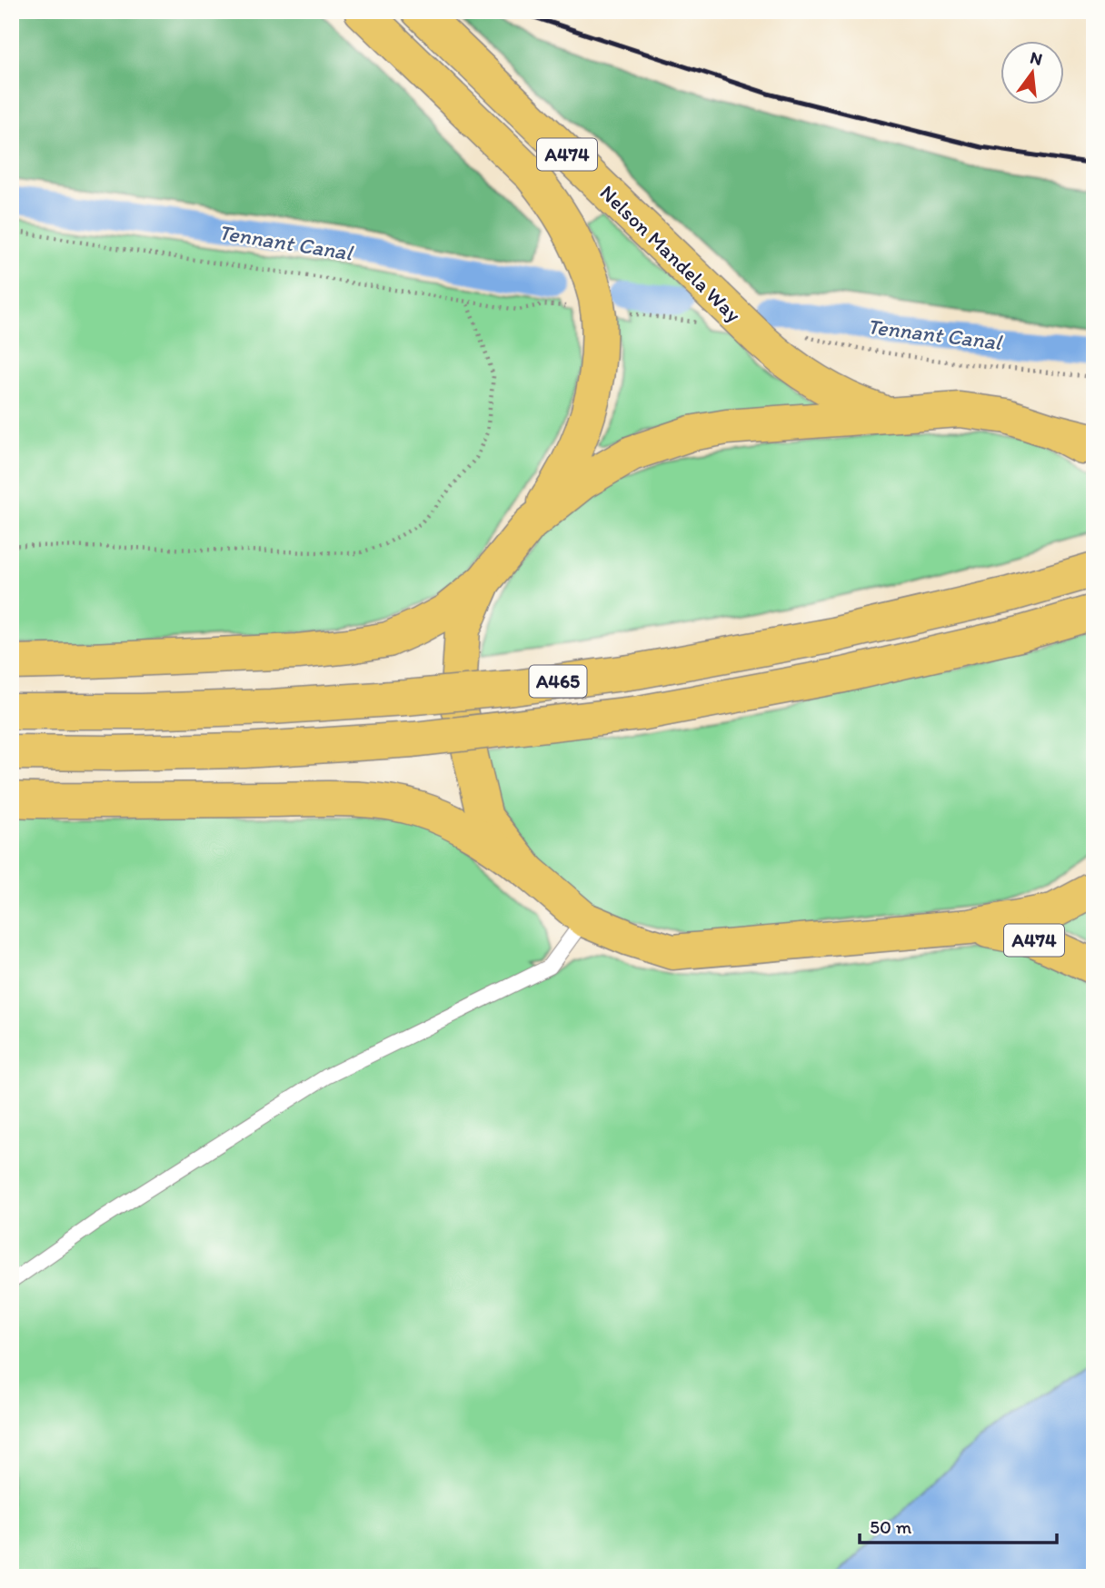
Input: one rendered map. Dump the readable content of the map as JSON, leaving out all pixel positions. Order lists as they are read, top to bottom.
{
  "streets": {
    "main road": ["A474", "Nelson Mandela Way", "A465"]
  },
  "water": ["Tennant Canal"],
  "scale_bar": "50 m",
  "north": "top"
}
